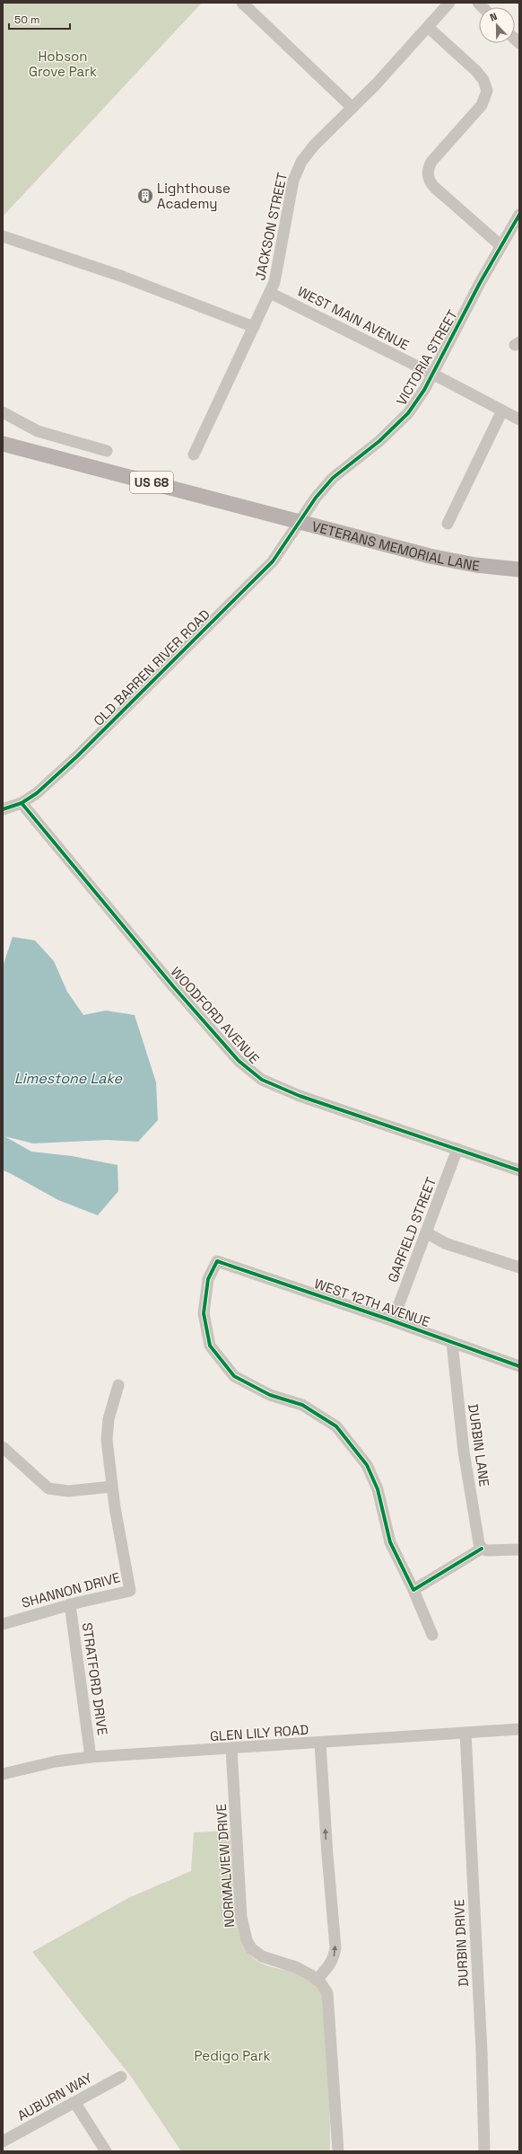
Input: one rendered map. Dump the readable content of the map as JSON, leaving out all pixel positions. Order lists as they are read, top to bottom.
{
  "streets": {
    "main road": ["US 68", "VETERANS MEMORIAL LANE"],
    "street": [
      "JACKSON STREET",
      "WEST MAIN AVENUE",
      "VICTORIA STREET",
      "OLD BARREN RIVER ROAD",
      "WOODFORD AVENUE",
      "GARFIELD STREET",
      "WEST 12TH AVENUE",
      "DURBIN LANE",
      "SHANNON DRIVE",
      "STRATFORD DRIVE",
      "GLEN LILY ROAD",
      "NORMALVIEW DRIVE",
      "DURBIN DRIVE",
      "AUBURN WAY"
    ]
  },
  "crossings": [
    ["JACKSON STREET", "WEST MAIN AVENUE"],
    ["WEST MAIN AVENUE", "VICTORIA STREET"],
    ["VICTORIA STREET", "VETERANS MEMORIAL LANE"],
    ["VICTORIA STREET", "OLD BARREN RIVER ROAD"],
    ["VETERANS MEMORIAL LANE", "OLD BARREN RIVER ROAD"],
    ["OLD BARREN RIVER ROAD", "WOODFORD AVENUE"],
    ["WOODFORD AVENUE", "GARFIELD STREET"],
    ["GARFIELD STREET", "WEST 12TH AVENUE"],
    ["WEST 12TH AVENUE", "DURBIN LANE"],
    ["SHANNON DRIVE", "STRATFORD DRIVE"],
    ["STRATFORD DRIVE", "GLEN LILY ROAD"],
    ["GLEN LILY ROAD", "NORMALVIEW DRIVE"],
    ["GLEN LILY ROAD", "DURBIN DRIVE"]
  ],
  "water": ["Limestone Lake"],
  "parks": ["Hobson Grove Park", "Pedigo Park"],
  "places": {
    "building": ["Lighthouse Academy"]
  },
  "scale_bar": "50 m",
  "north": "top"
}
